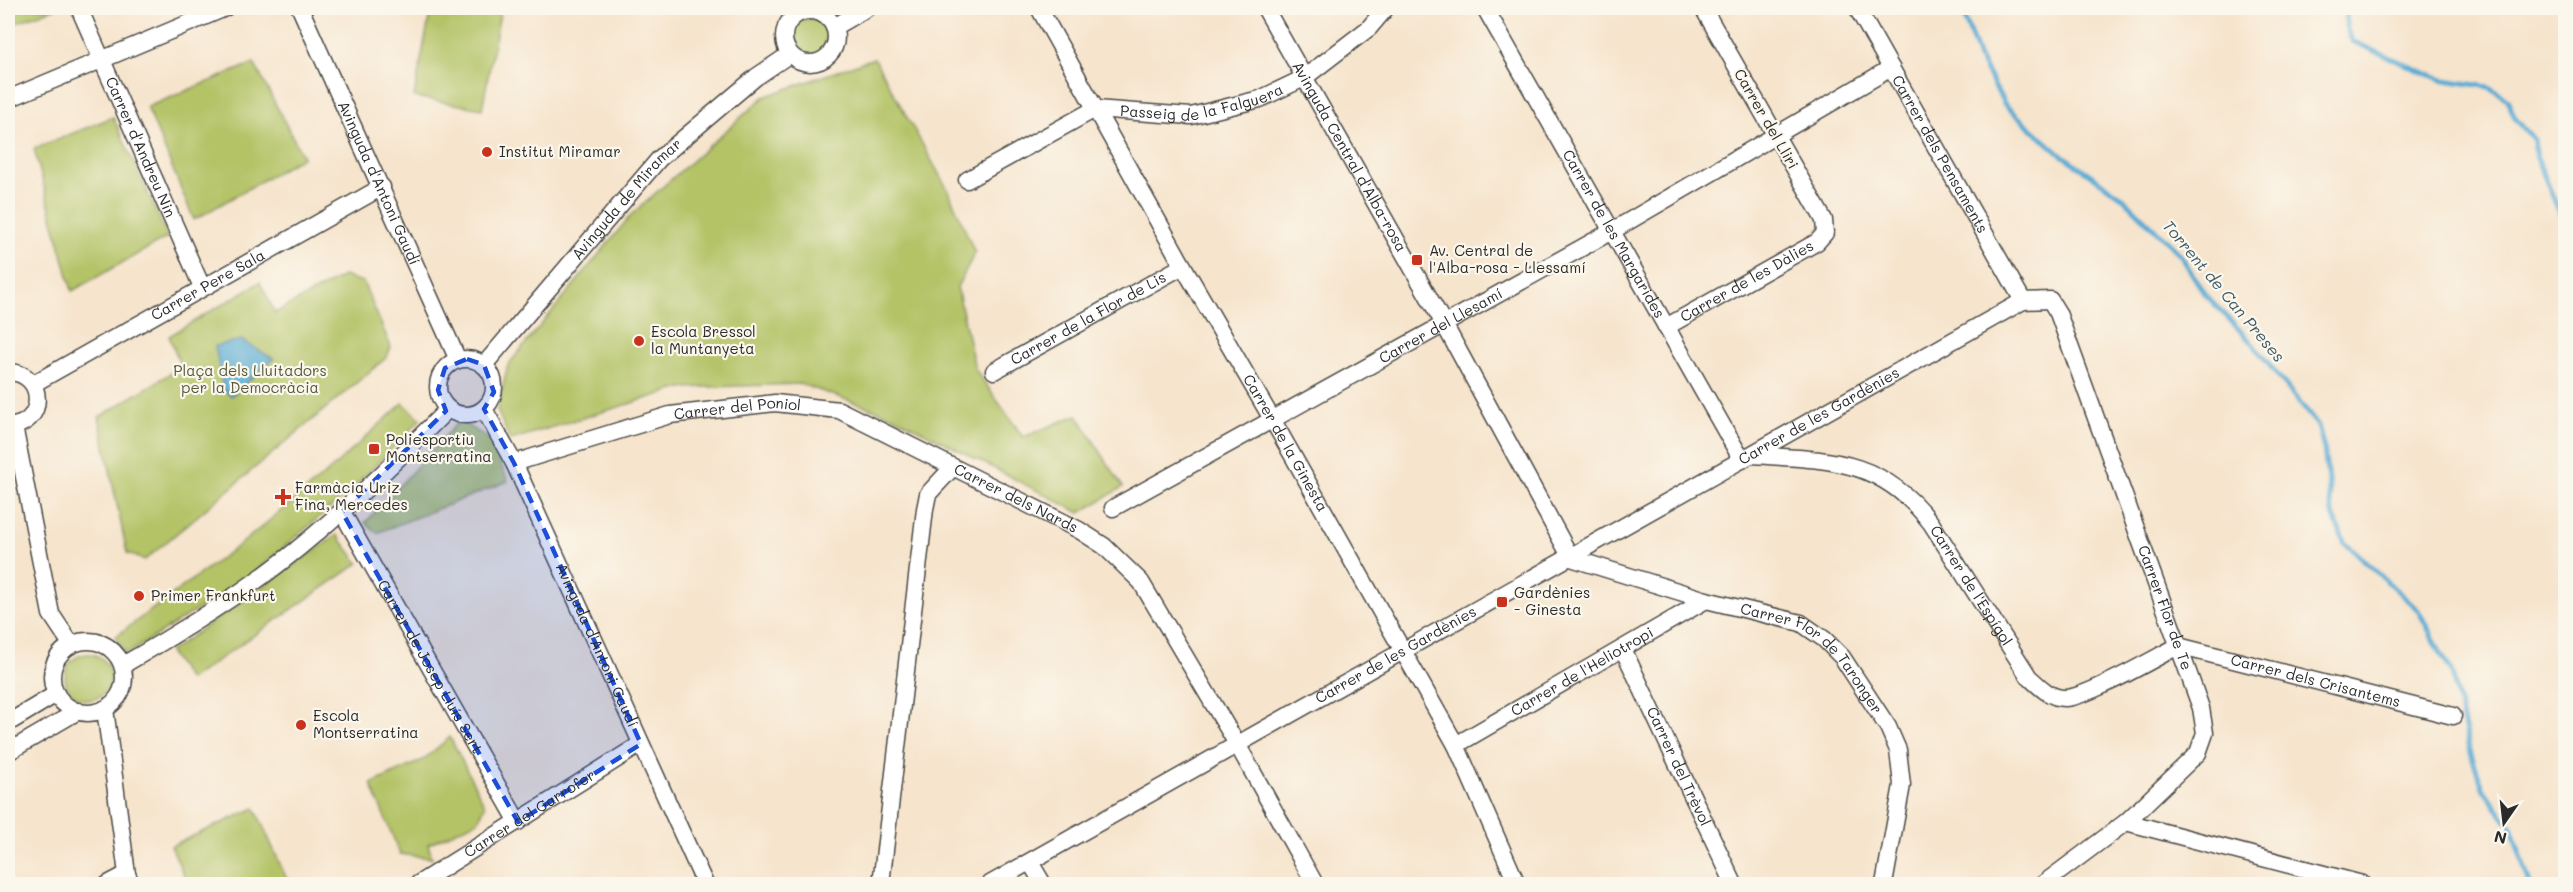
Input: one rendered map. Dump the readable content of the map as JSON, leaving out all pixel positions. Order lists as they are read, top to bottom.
{
  "streets": {
    "street": [
      "Passeig de la Falguera",
      "Carrer del Lliri",
      "Carrer d'Andreu Nin",
      "Carrer dels Pensaments",
      "Avinguda Central d'Alba-rosa",
      "Avinguda d'Antoni Gaudí",
      "Avinguda de Miramar",
      "Carrer de les Margarides",
      "Carrer de les Dàlies",
      "Carrer Pere Sala",
      "Carrer de la Flor de Lis",
      "Carrer del Llesamí",
      "Carrer del Poniol",
      "Carrer de les Gardènies",
      "Carrer de la Ginesta",
      "Carrer dels Nards",
      "Carrer de l'Espígol",
      "Carrer Flor de Te",
      "Carrer Flor de Taronger",
      "Carrer de Josep Lluís Sert",
      "Carrer de l'Heliotropi",
      "Carrer dels Crisantems",
      "Carrer del Trèvol",
      "Carrer del Garrofer"
    ]
  },
  "crossings": [
    ["Passeig de la Falguera", "Avinguda Central d'Alba-rosa"],
    ["Passeig de la Falguera", "Carrer de la Ginesta"],
    ["Carrer del Lliri", "Carrer de les Dàlies"],
    ["Carrer del Lliri", "Carrer del Llesamí"],
    ["Carrer d'Andreu Nin", "Carrer Pere Sala"],
    ["Carrer dels Pensaments", "Carrer del Llesamí"],
    ["Carrer dels Pensaments", "Carrer de les Gardènies"],
    ["Carrer dels Pensaments", "Carrer Flor de Te"],
    ["Avinguda Central d'Alba-rosa", "Carrer del Llesamí"],
    ["Avinguda Central d'Alba-rosa", "Carrer de les Gardènies"],
    ["Avinguda Central d'Alba-rosa", "Carrer Flor de Taronger"],
    ["Avinguda d'Antoni Gaudí", "Avinguda de Miramar"],
    ["Avinguda d'Antoni Gaudí", "Carrer Pere Sala"],
    ["Avinguda d'Antoni Gaudí", "Carrer del Poniol"],
    ["Avinguda d'Antoni Gaudí", "Carrer del Garrofer"],
    ["Carrer de les Margarides", "Carrer de les Dàlies"],
    ["Carrer de les Margarides", "Carrer del Llesamí"],
    ["Carrer de les Margarides", "Carrer de les Gardènies"],
    ["Carrer de les Margarides", "Carrer de l'Espígol"],
    ["Carrer de la Flor de Lis", "Carrer de la Ginesta"],
    ["Carrer del Llesamí", "Carrer de la Ginesta"],
    ["Carrer del Poniol", "Carrer dels Nards"],
    ["Carrer de les Gardènies", "Carrer de la Ginesta"],
    ["Carrer de les Gardènies", "Carrer dels Nards"],
    ["Carrer de les Gardènies", "Carrer de l'Espígol"],
    ["Carrer de les Gardènies", "Carrer Flor de Te"],
    ["Carrer de les Gardènies", "Carrer Flor de Taronger"],
    ["Carrer de la Ginesta", "Carrer de l'Heliotropi"],
    ["Carrer de l'Espígol", "Carrer Flor de Te"],
    ["Carrer de l'Espígol", "Carrer dels Crisantems"],
    ["Carrer Flor de Te", "Carrer dels Crisantems"],
    ["Carrer Flor de Taronger", "Carrer de l'Heliotropi"],
    ["Carrer de Josep Lluís Sert", "Carrer del Garrofer"],
    ["Carrer de l'Heliotropi", "Carrer del Trèvol"]
  ],
  "water": ["Torrent de Can Preses"],
  "parks": ["Plaça dels Lluitadors per la Democràcia"],
  "places": {
    "other": [
      "Institut Miramar",
      "Escola Bressol la Muntanyeta",
      "Primer Frankfurt",
      "Escola Montserratina"
    ],
    "transit": ["Av. Central de l'Alba-rosa - Llessamí", "Poliesportiu Montserratina", "Gardènies - Ginesta"],
    "health": ["Farmàcia Uriz Fina, Mercedes"]
  },
  "north": "bottom"
}
